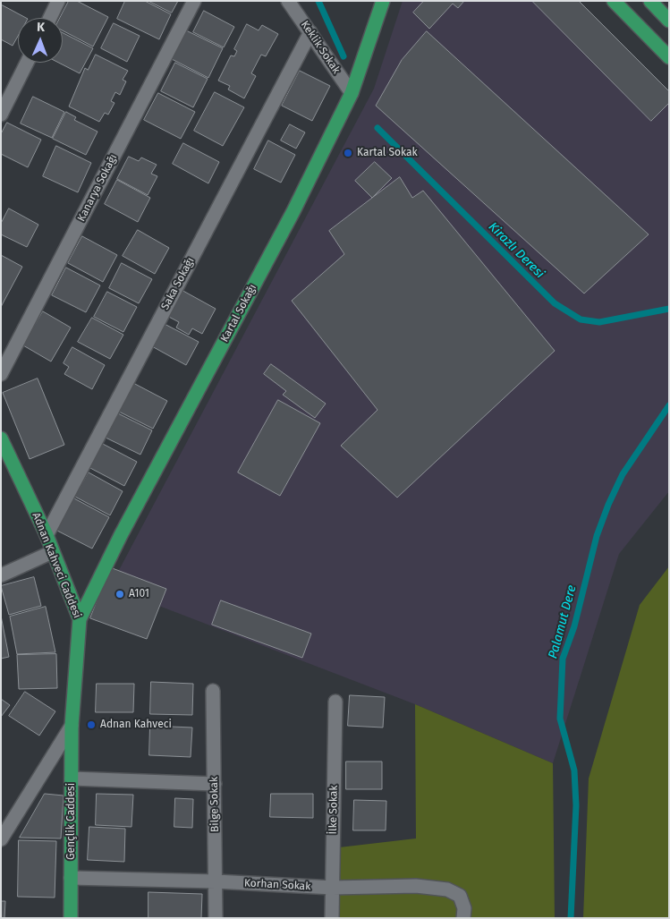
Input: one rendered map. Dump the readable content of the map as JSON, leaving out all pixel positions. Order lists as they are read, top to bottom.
{
  "streets": {
    "main road": ["Kartal Sokağı", "Adnan Kahveci Caddesi", "Gençlik Caddesi"],
    "street": [
      "Keklik Sokak",
      "Kanarya Sokağı",
      "Saka Sokağı",
      "Bilge Sokak",
      "İlke Sokak",
      "Korhan Sokak"
    ]
  },
  "crossings": [
    ["Keklik Sokak", "Saka Sokağı"],
    ["Keklik Sokak", "Kartal Sokağı"],
    ["Saka Sokağı", "Adnan Kahveci Caddesi"],
    ["Kartal Sokağı", "Adnan Kahveci Caddesi"],
    ["Adnan Kahveci Caddesi", "Gençlik Caddesi"],
    ["Bilge Sokak", "Korhan Sokak"],
    ["İlke Sokak", "Korhan Sokak"],
    ["Gençlik Caddesi", "Korhan Sokak"]
  ],
  "water": ["Kirazlı Deresi", "Palamut Dere"],
  "places": ["Kartal Sokak", "A101", "Adnan Kahveci"],
  "north": "top"
}
